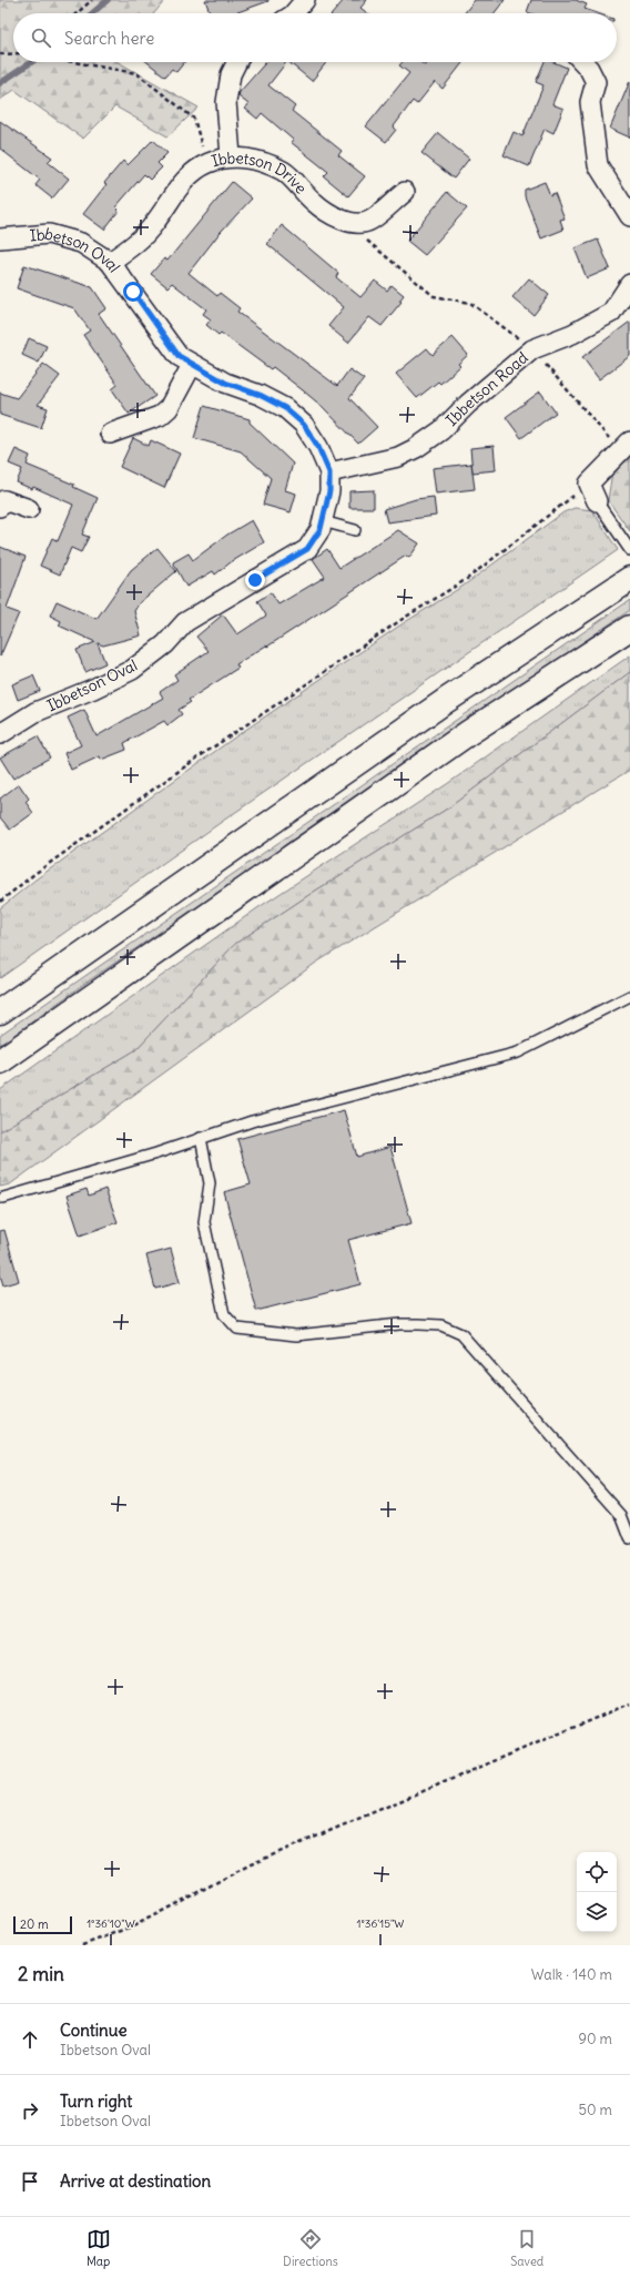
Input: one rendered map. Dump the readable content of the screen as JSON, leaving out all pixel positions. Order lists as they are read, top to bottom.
{
  "streets": {
    "street": ["Ibbetson Drive", "Ibbetson Oval", "Ibbetson Road"]
  },
  "crossings": [
    ["Ibbetson Drive", "Ibbetson Oval"],
    ["Ibbetson Oval", "Ibbetson Road"]
  ],
  "scale_bar": "20 m",
  "page": {
    "search": "Search here",
    "scale": "20 m",
    "heading": ["2 min", "Walk · 140 m"],
    "list": [
      ["Continue", "Ibbetson Oval", "90 m"],
      ["Turn right", "Ibbetson Oval", "50 m"],
      "Arrive at destination"
    ],
    "nav": ["Map", "Directions", "Saved"]
  },
  "coordinates": ["1°36'10\"W", "1°36'15\"W"]
}
